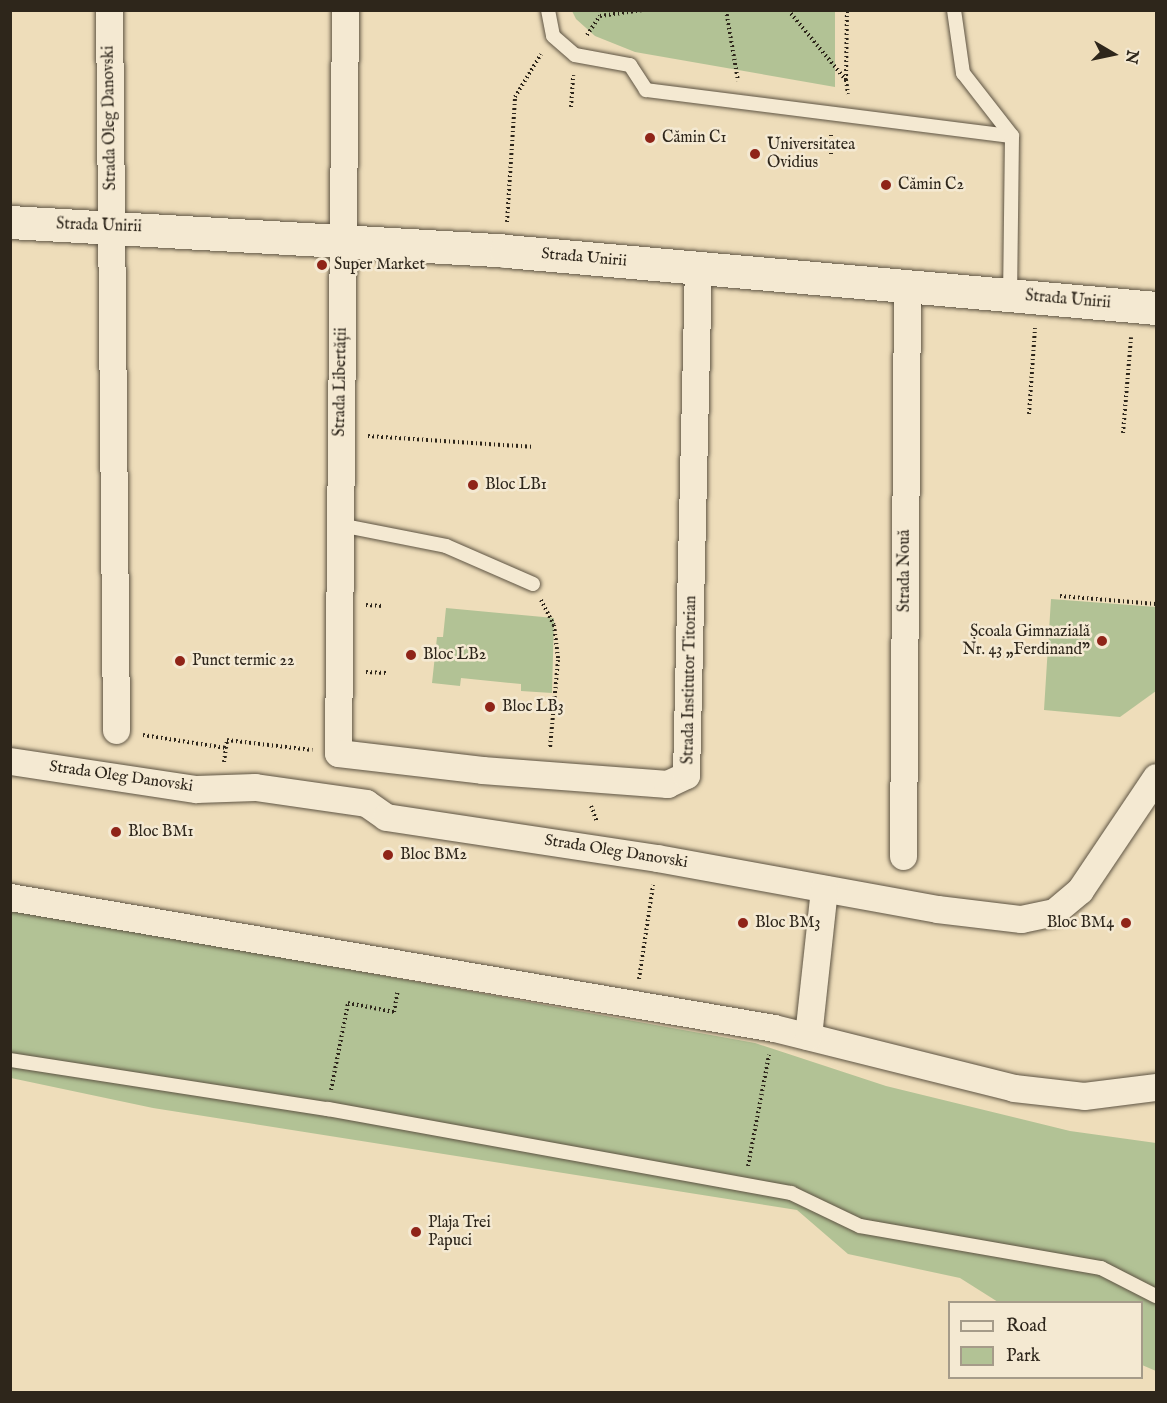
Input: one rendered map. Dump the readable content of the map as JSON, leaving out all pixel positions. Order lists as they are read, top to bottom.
{
  "streets": {
    "street": [
      "Strada Oleg Danovski",
      "Strada Unirii",
      "Strada Libertății",
      "Strada Nouă",
      "Strada Institutor Titorian"
    ]
  },
  "crossings": [
    ["Strada Oleg Danovski", "Strada Unirii"],
    ["Strada Unirii", "Strada Libertății"],
    ["Strada Unirii", "Strada Nouă"],
    ["Strada Unirii", "Strada Institutor Titorian"],
    ["Strada Libertății", "Strada Institutor Titorian"]
  ],
  "places": [
    "Cămin C1",
    "Universitatea Ovidius",
    "Cămin C2",
    "Super Market",
    "Bloc LB1",
    "Școala Gimnazială Nr. 43 „Ferdinand”",
    "Bloc LB2",
    "Punct termic 22",
    "Bloc LB3",
    "Bloc BM1",
    "Bloc BM2",
    "Bloc BM3",
    "Bloc BM4",
    "Plaja Trei Papuci"
  ],
  "legend": ["Road", "Park"],
  "north": "right"
}
